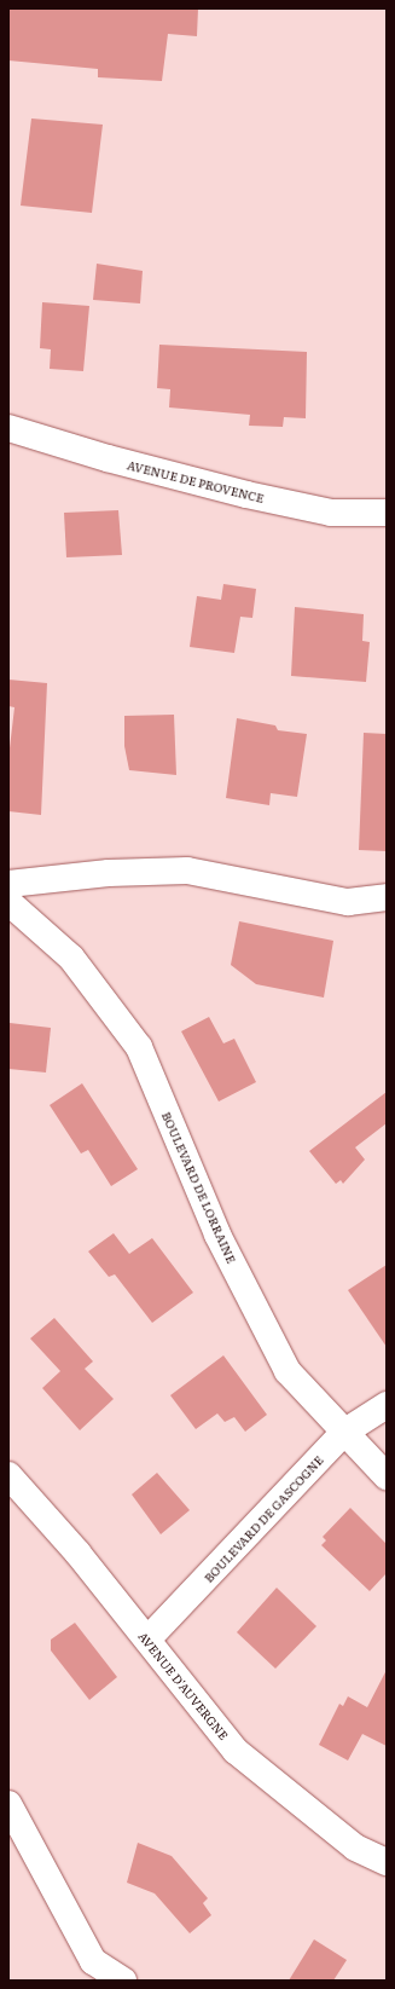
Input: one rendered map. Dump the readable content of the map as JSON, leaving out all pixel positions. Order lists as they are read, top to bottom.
{
  "streets": {
    "street": [
      "AVENUE DE PROVENCE",
      "BOULEVARD DE LORRAINE",
      "BOULEVARD DE GASCOGNE",
      "AVENUE D'AUVERGNE"
    ]
  },
  "crossings": [
    ["BOULEVARD DE LORRAINE", "BOULEVARD DE GASCOGNE"],
    ["BOULEVARD DE GASCOGNE", "AVENUE D'AUVERGNE"]
  ]
}
